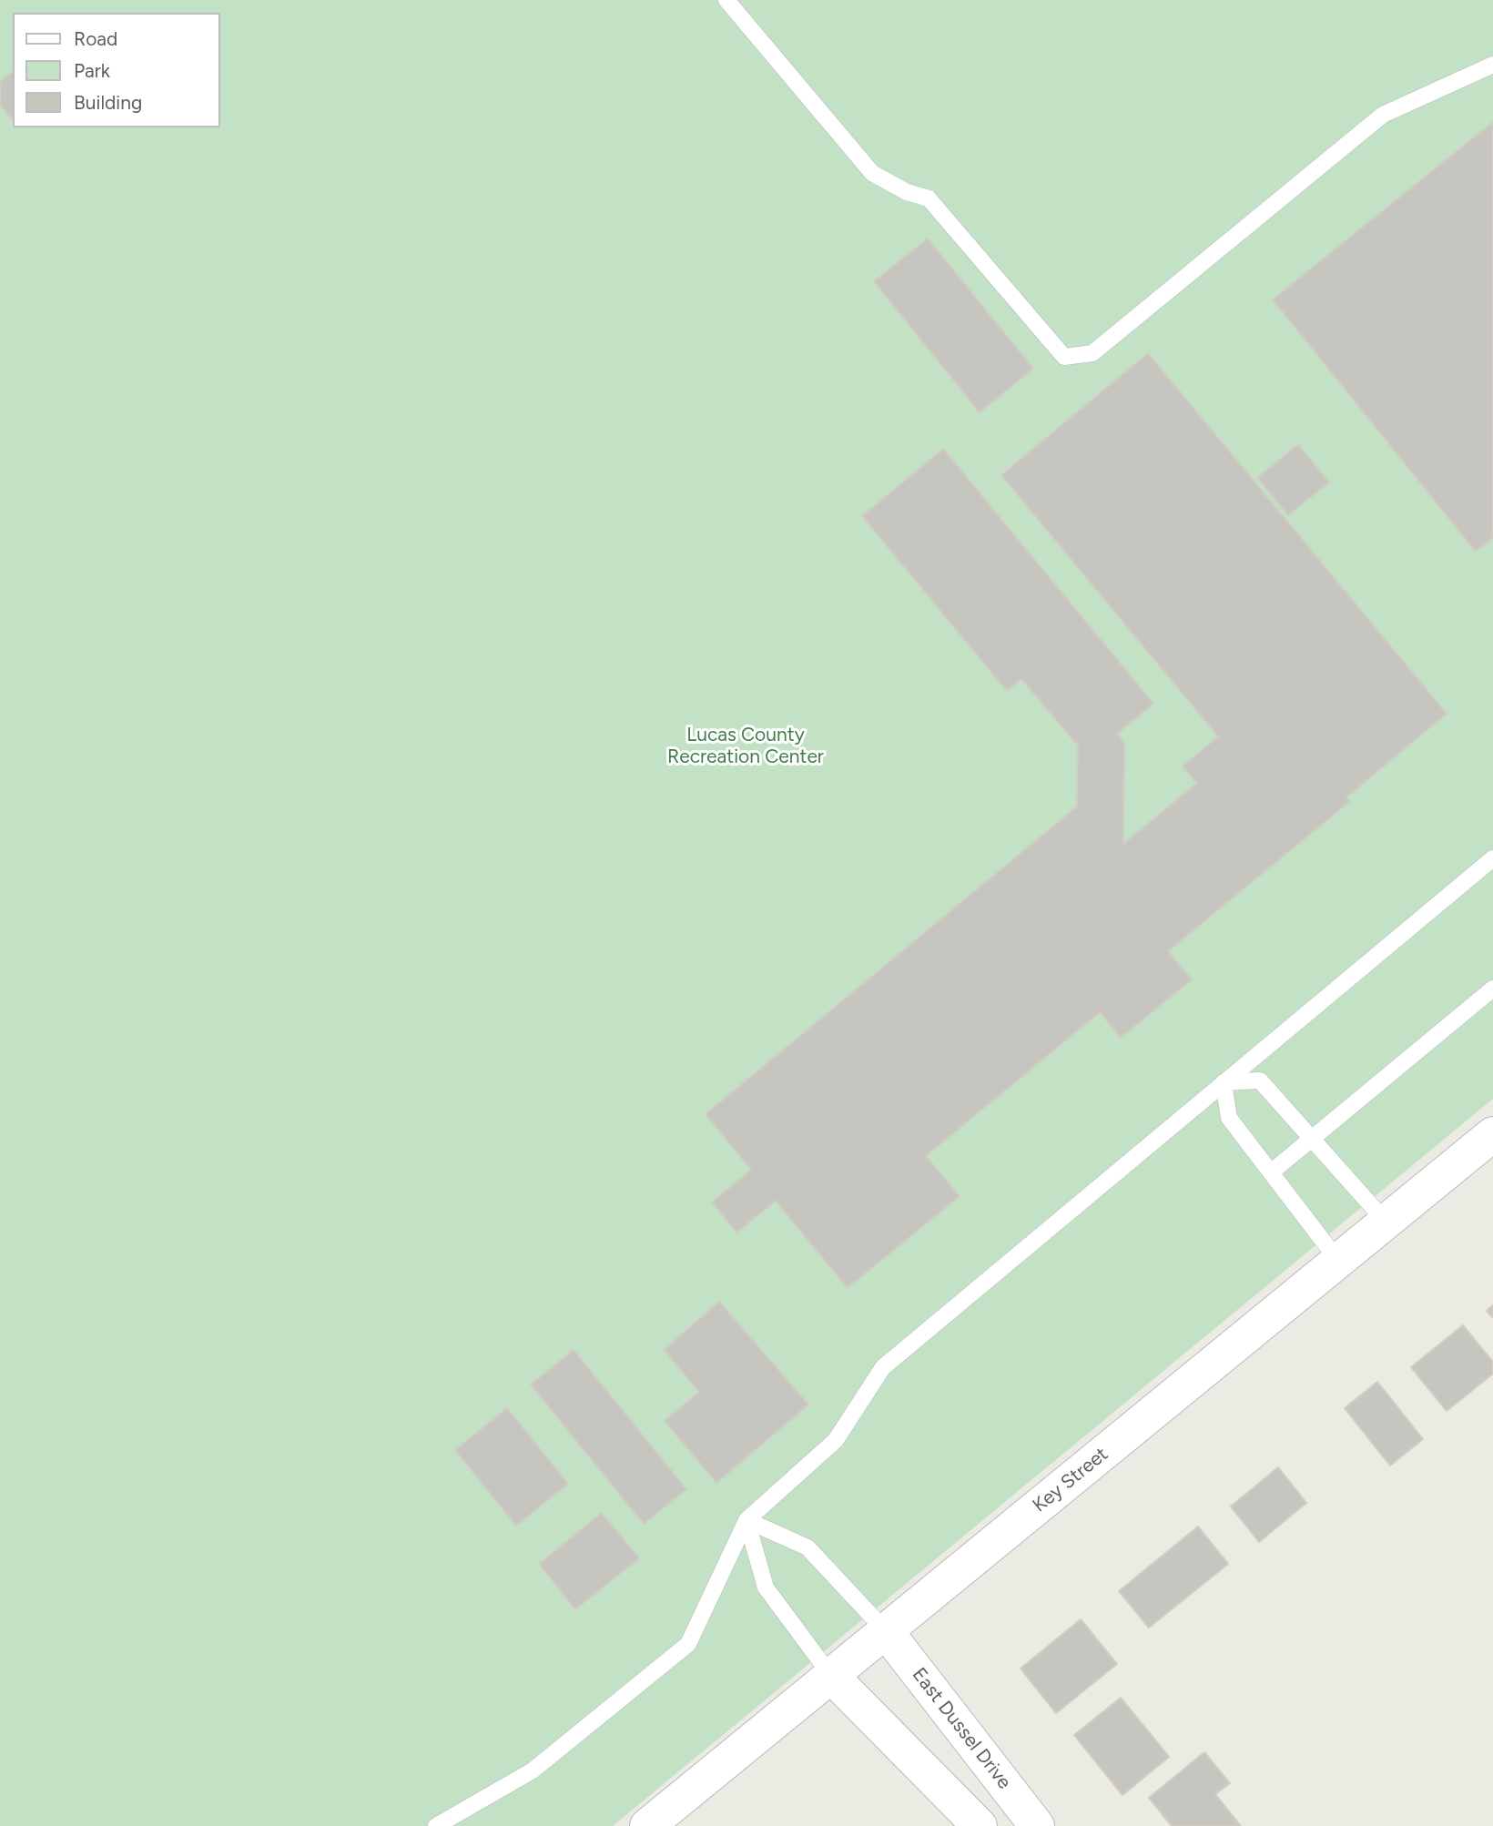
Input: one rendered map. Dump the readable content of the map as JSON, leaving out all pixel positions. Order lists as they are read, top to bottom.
{
  "streets": {
    "street": ["Key Street", "East Dussel Drive"]
  },
  "crossings": [
    ["Key Street", "East Dussel Drive"]
  ],
  "parks": ["Lucas County Recreation Center"],
  "legend": ["Road", "Park", "Building"]
}
